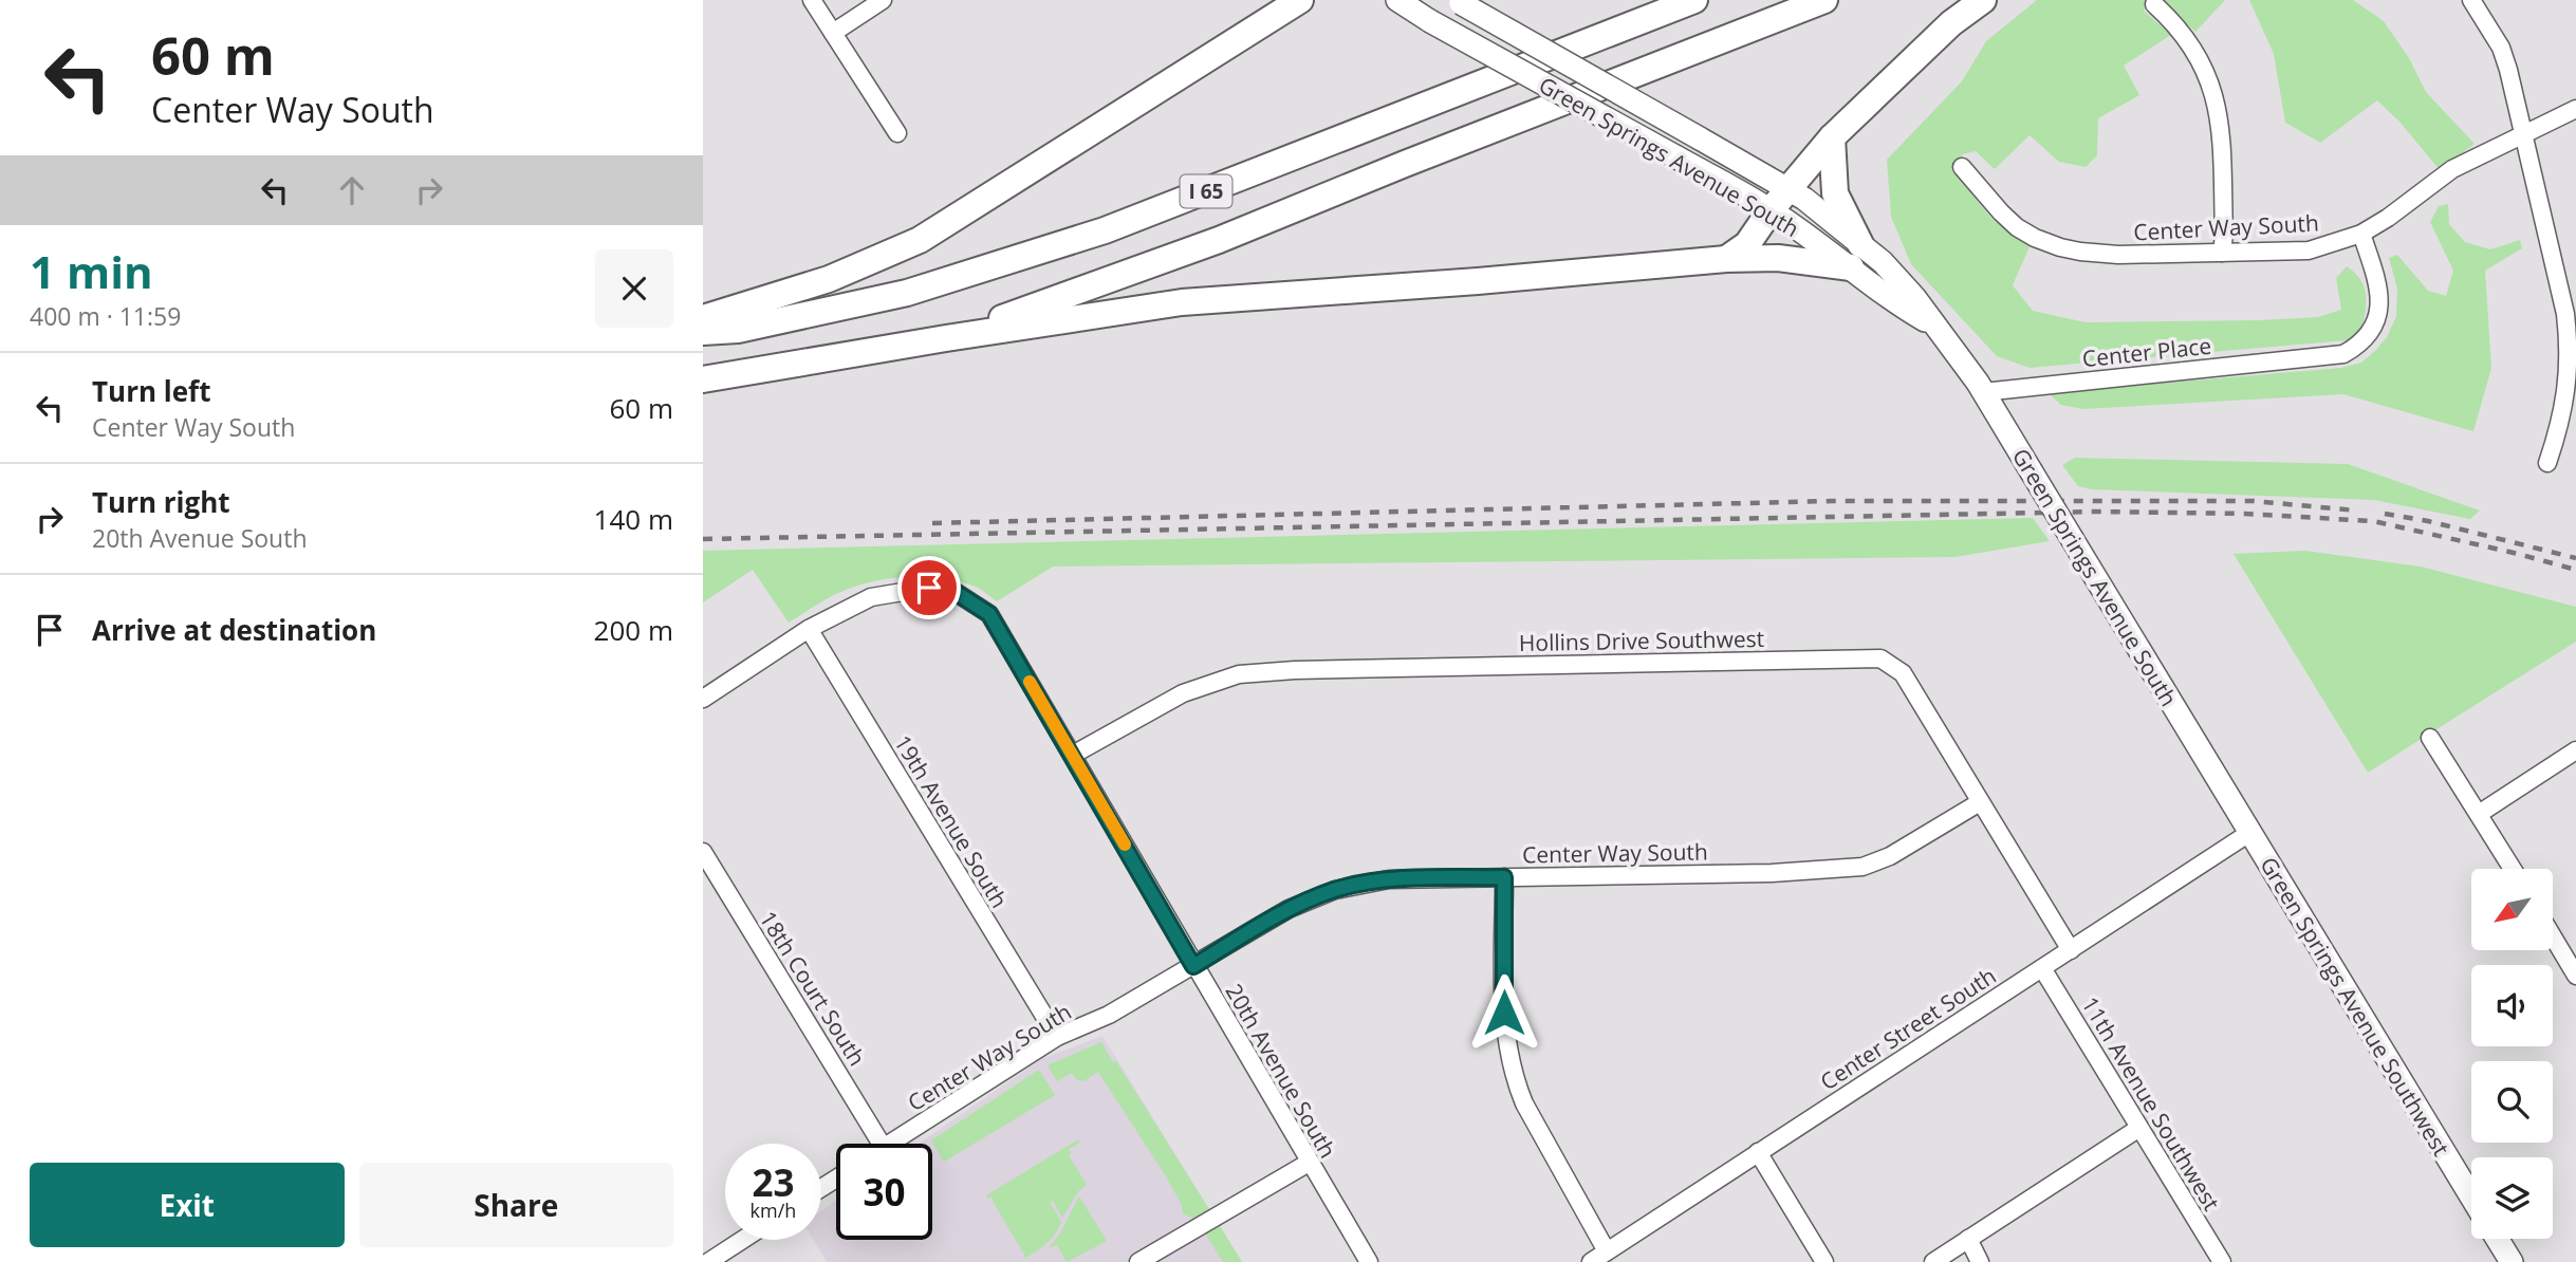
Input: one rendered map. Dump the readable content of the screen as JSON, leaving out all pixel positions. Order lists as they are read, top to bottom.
{
  "streets": {
    "highway": ["I 65"],
    "main road": ["Green Springs Avenue South", "Green Springs Avenue Southwest"],
    "street": [
      "Center Way South",
      "Center Place",
      "Hollins Drive Southwest",
      "19th Avenue South",
      "18th Court South",
      "Center Street South",
      "20th Avenue South",
      "11th Avenue Southwest"
    ]
  },
  "crossings": [
    ["Green Springs Avenue South", "Center Place"],
    ["Green Springs Avenue South", "Green Springs Avenue Southwest"],
    ["Green Springs Avenue South", "Center Street South"],
    ["Center Way South", "Center Place"],
    ["Center Way South", "Hollins Drive Southwest"],
    ["Center Way South", "19th Avenue South"],
    ["Center Way South", "20th Avenue South"],
    ["Hollins Drive Southwest", "Center Street South"],
    ["Hollins Drive Southwest", "20th Avenue South"],
    ["19th Avenue South", "20th Avenue South"],
    ["Green Springs Avenue Southwest", "Center Street South"],
    ["Center Street South", "11th Avenue Southwest"]
  ],
  "north": "bottom left",
  "page": {
    "turn": ["60 m", "Center Way South"],
    "heading": ["1 min", "400 m · 11:59"],
    "list": [
      {
        "name": "Turn left",
        "note": "Center Way South",
        "value": "60 m"
      },
      {
        "name": "Turn right",
        "note": "20th Avenue South",
        "value": "140 m"
      },
      {
        "name": "Arrive at destination",
        "value": "200 m"
      }
    ],
    "speed": "23 km/h",
    "limit": "30",
    "buttons": ["Exit", "Share"]
  }
}
